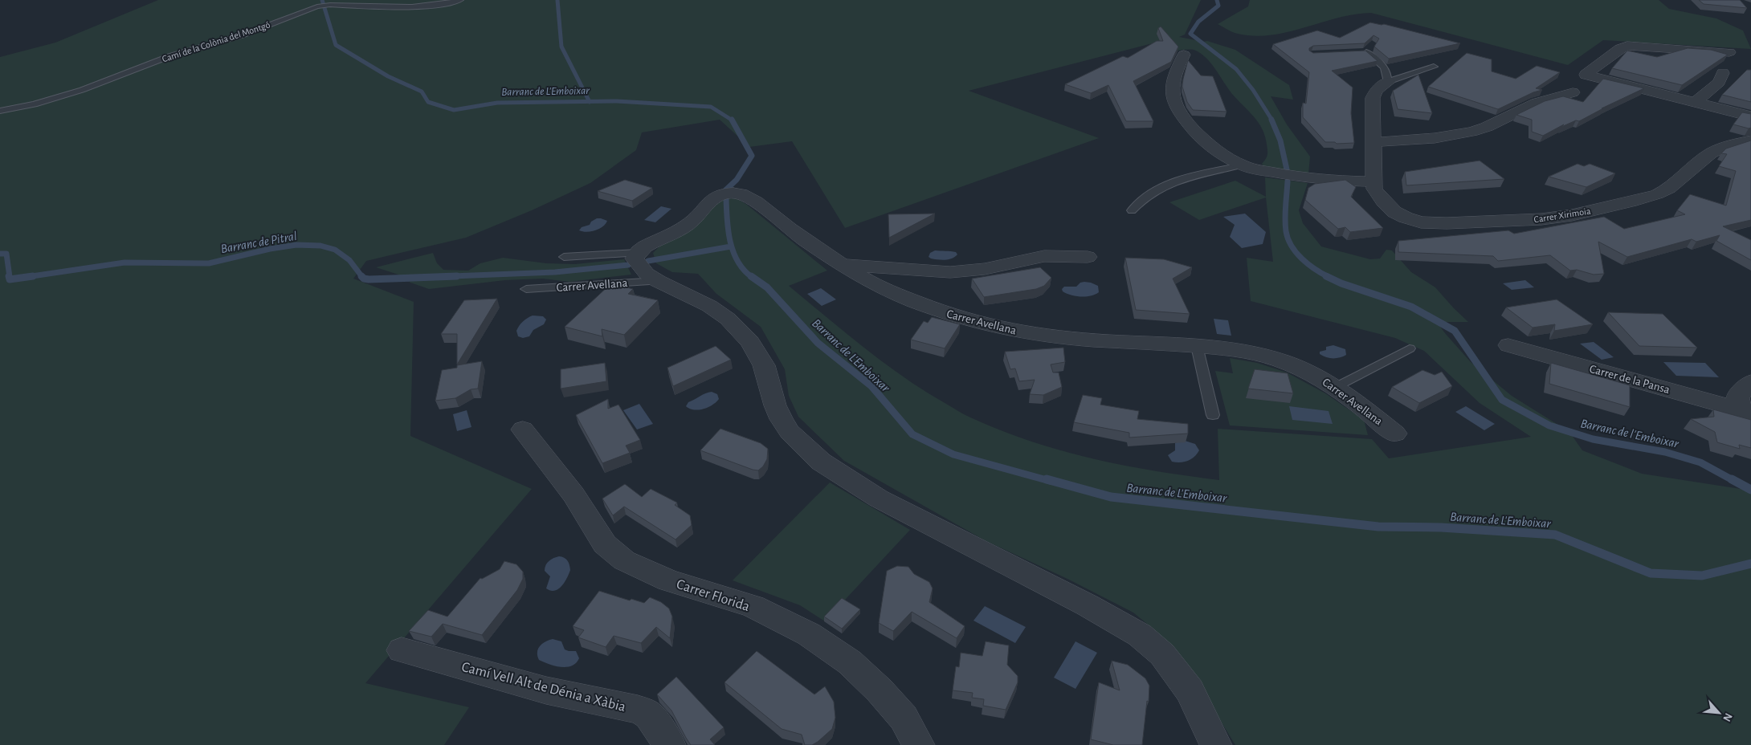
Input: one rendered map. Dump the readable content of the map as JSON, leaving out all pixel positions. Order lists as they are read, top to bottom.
{
  "streets": {
    "street": [
      "Carrer Xirimoia",
      "Carrer Avellana",
      "Carrer de la Pansa",
      "Carrer Florida",
      "Camí Vell Alt de Dénia a Xàbia"
    ],
    "lane": ["Camí de la Colònia del Montgó"]
  },
  "water": ["Barranc de L'Emboixar", "Barranc de Pitral", "Barranc de l'Emboixar"],
  "north": "bottom right"
}
